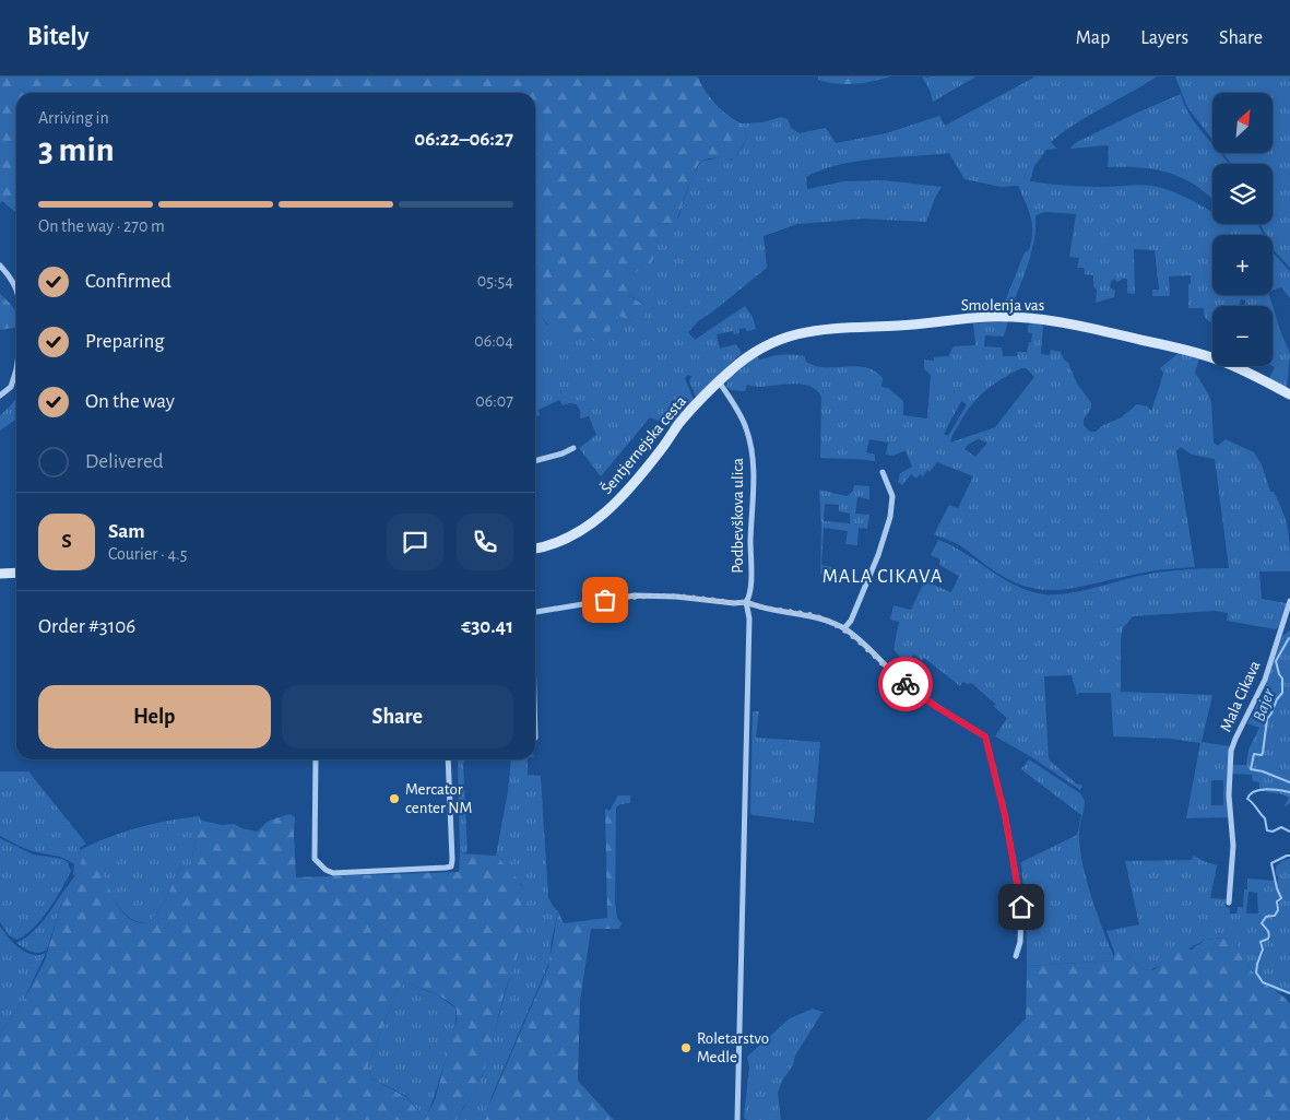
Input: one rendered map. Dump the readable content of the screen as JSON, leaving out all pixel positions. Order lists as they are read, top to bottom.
{
  "streets": {
    "main road": ["Smolenja vas", "Šentjernejska cesta"],
    "street": ["Podbevškova ulica", "Mala Cikava"]
  },
  "crossings": [
    ["Smolenja vas", "Šentjernejska cesta"],
    ["Smolenja vas", "Podbevškova ulica"],
    ["Šentjernejska cesta", "Podbevškova ulica"]
  ],
  "districts": ["MALA CIKAVA"],
  "water": ["Bajer"],
  "places": ["Mercator center NM", "Roletarstvo Medle"],
  "north": "top right",
  "page": {
    "header": "Bitely",
    "nav": ["Map", "Layers", "Share"],
    "map_buttons": ["+", "−"],
    "heading": ["3 min", "Arriving in", "06:22–06:27"],
    "panel": [
      "Sam",
      "Courier · 4.5",
      "Order #3106",
      "€30.41"
    ],
    "bar": "On the way · 270 m",
    "list": [
      ["Confirmed", "05:54"],
      ["Preparing", "06:04"],
      ["On the way", "06:07"],
      "Delivered"
    ],
    "round": "S",
    "buttons": ["Help", "Share"]
  }
}
